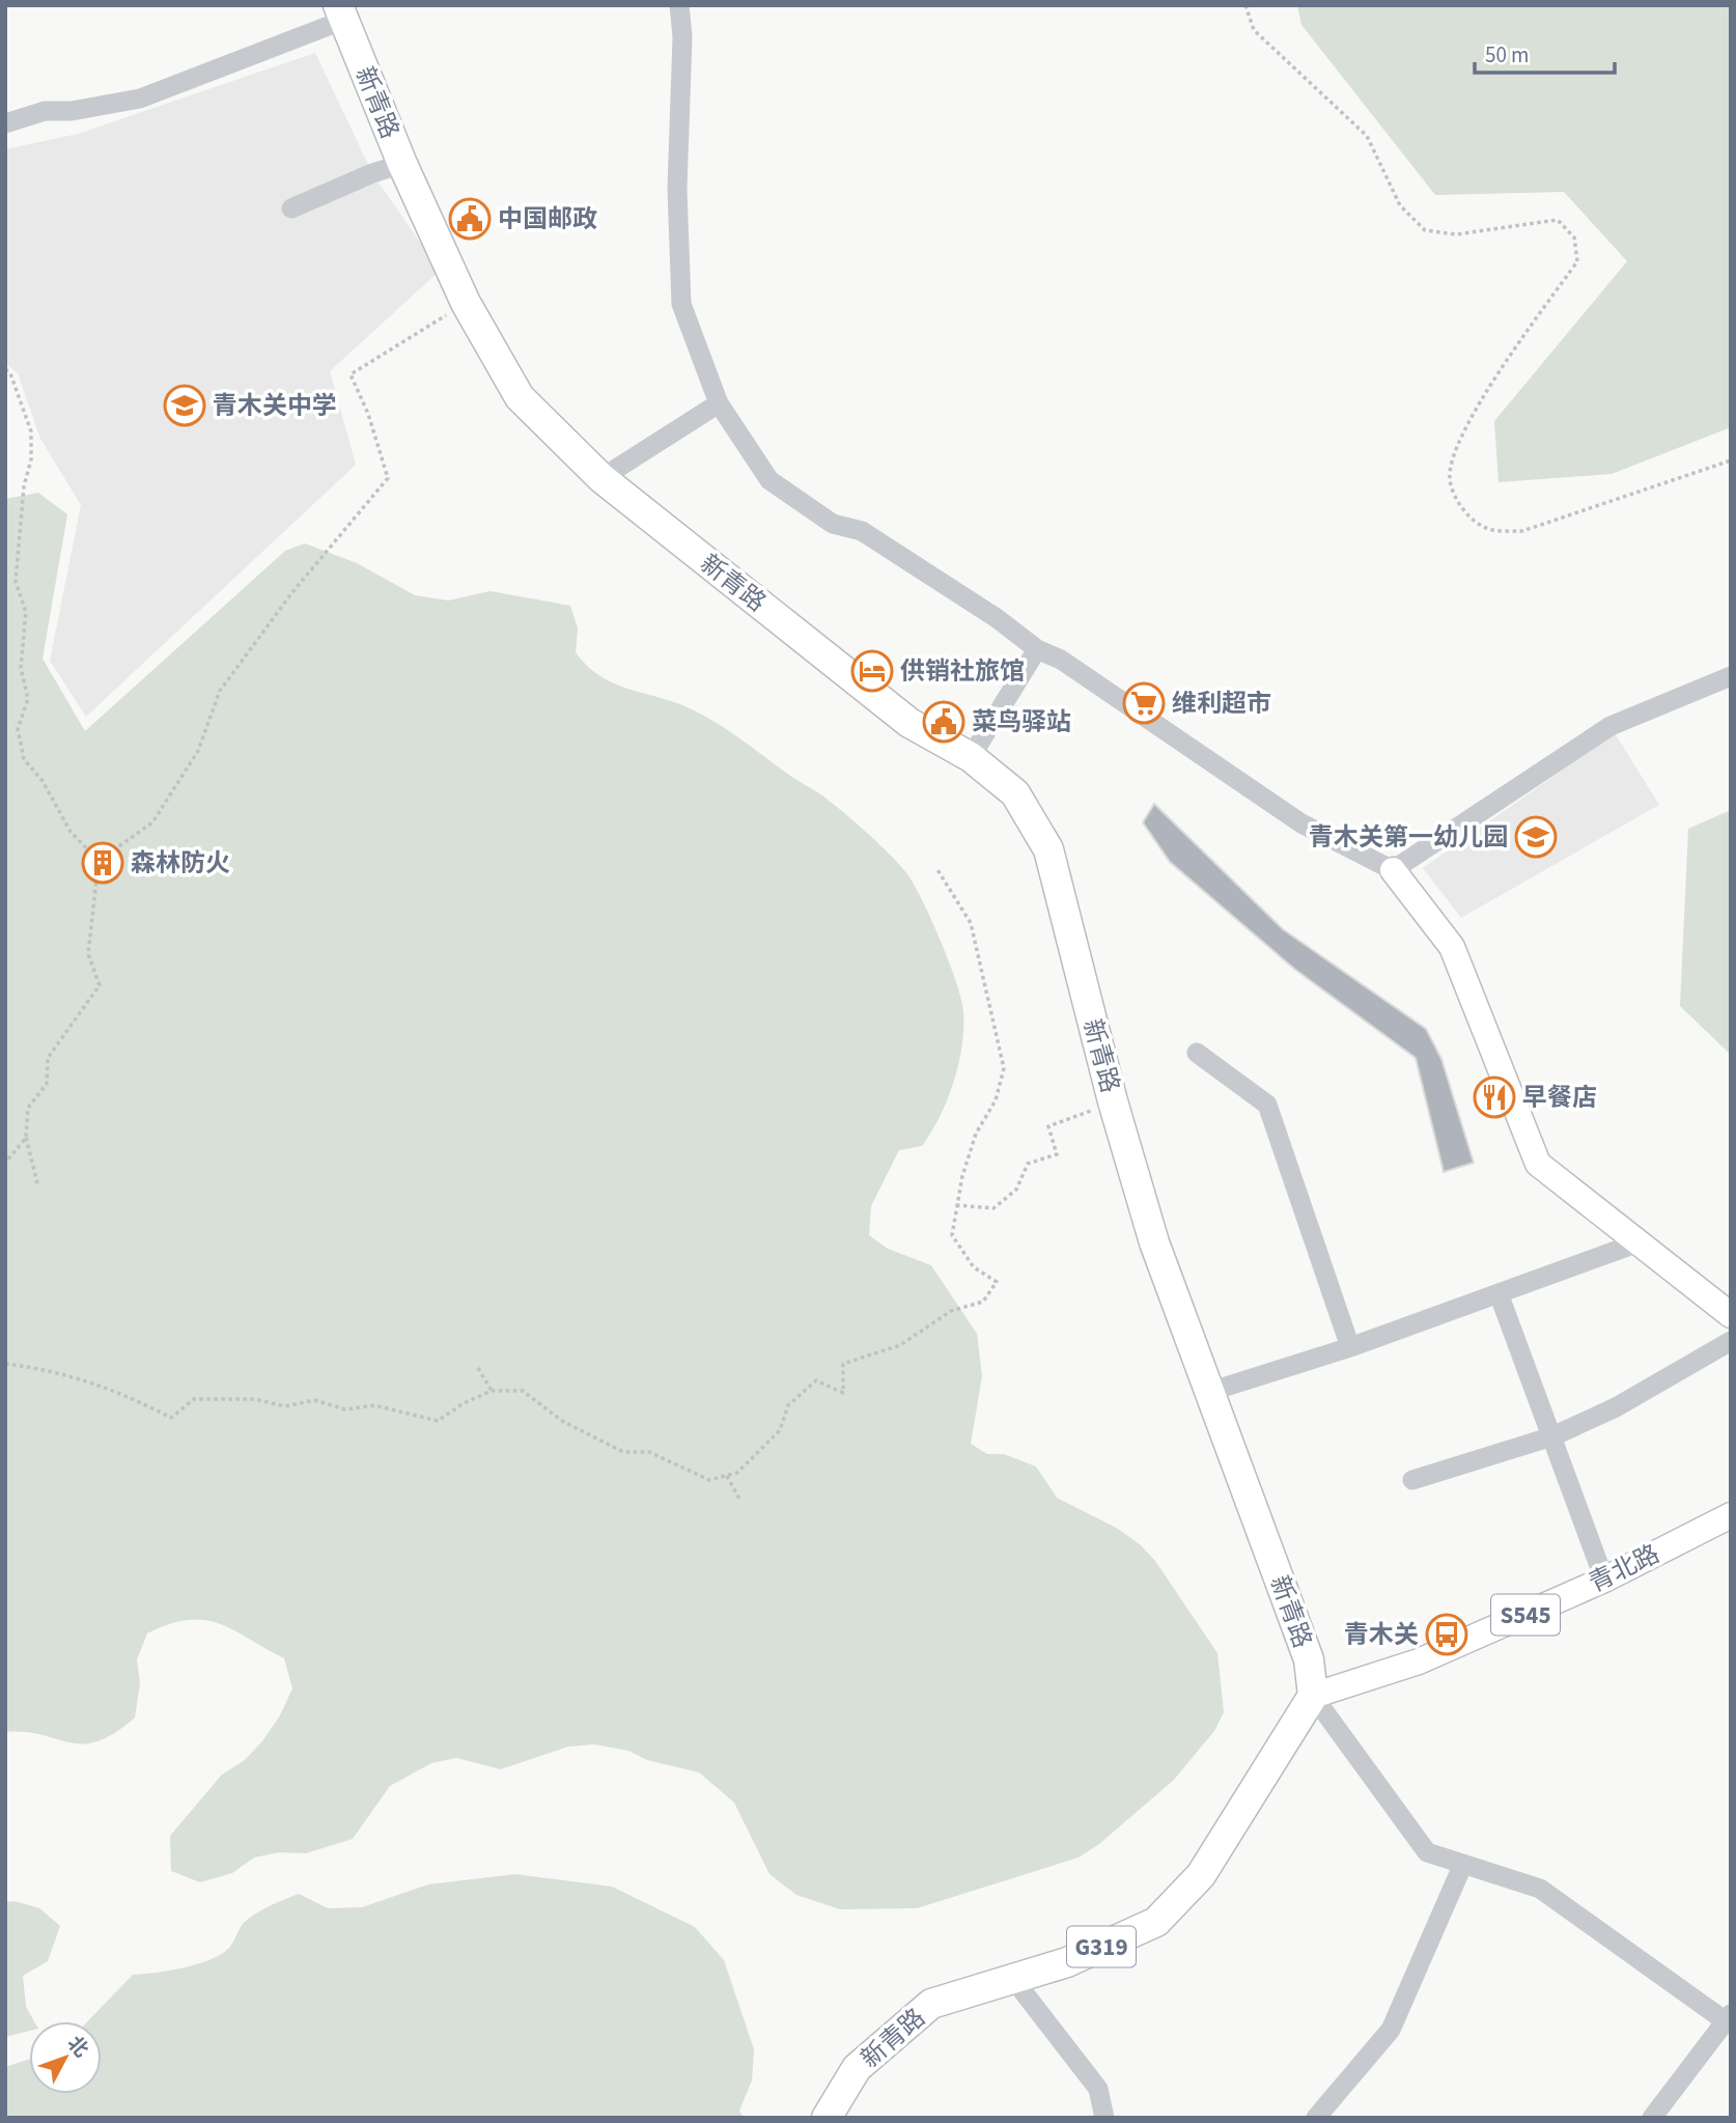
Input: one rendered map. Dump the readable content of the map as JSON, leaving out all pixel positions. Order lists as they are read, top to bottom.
{
  "streets": {
    "highway": ["新青路", "G319"],
    "main road": ["青北路", "S545"]
  },
  "crossings": [
    ["新青路", "青北路"]
  ],
  "places": {
    "public building": ["中国邮政", "菜鸟驿站"],
    "school or university": ["青木关中学", "青木关第一幼儿园"],
    "hotel": ["供销社旅馆"],
    "supermarket": ["维利超市"],
    "building": ["森林防火"],
    "restaurant": ["早餐店"],
    "bus stop": ["青木关"]
  },
  "scale_bar": "50 m",
  "north": "top right"
}
